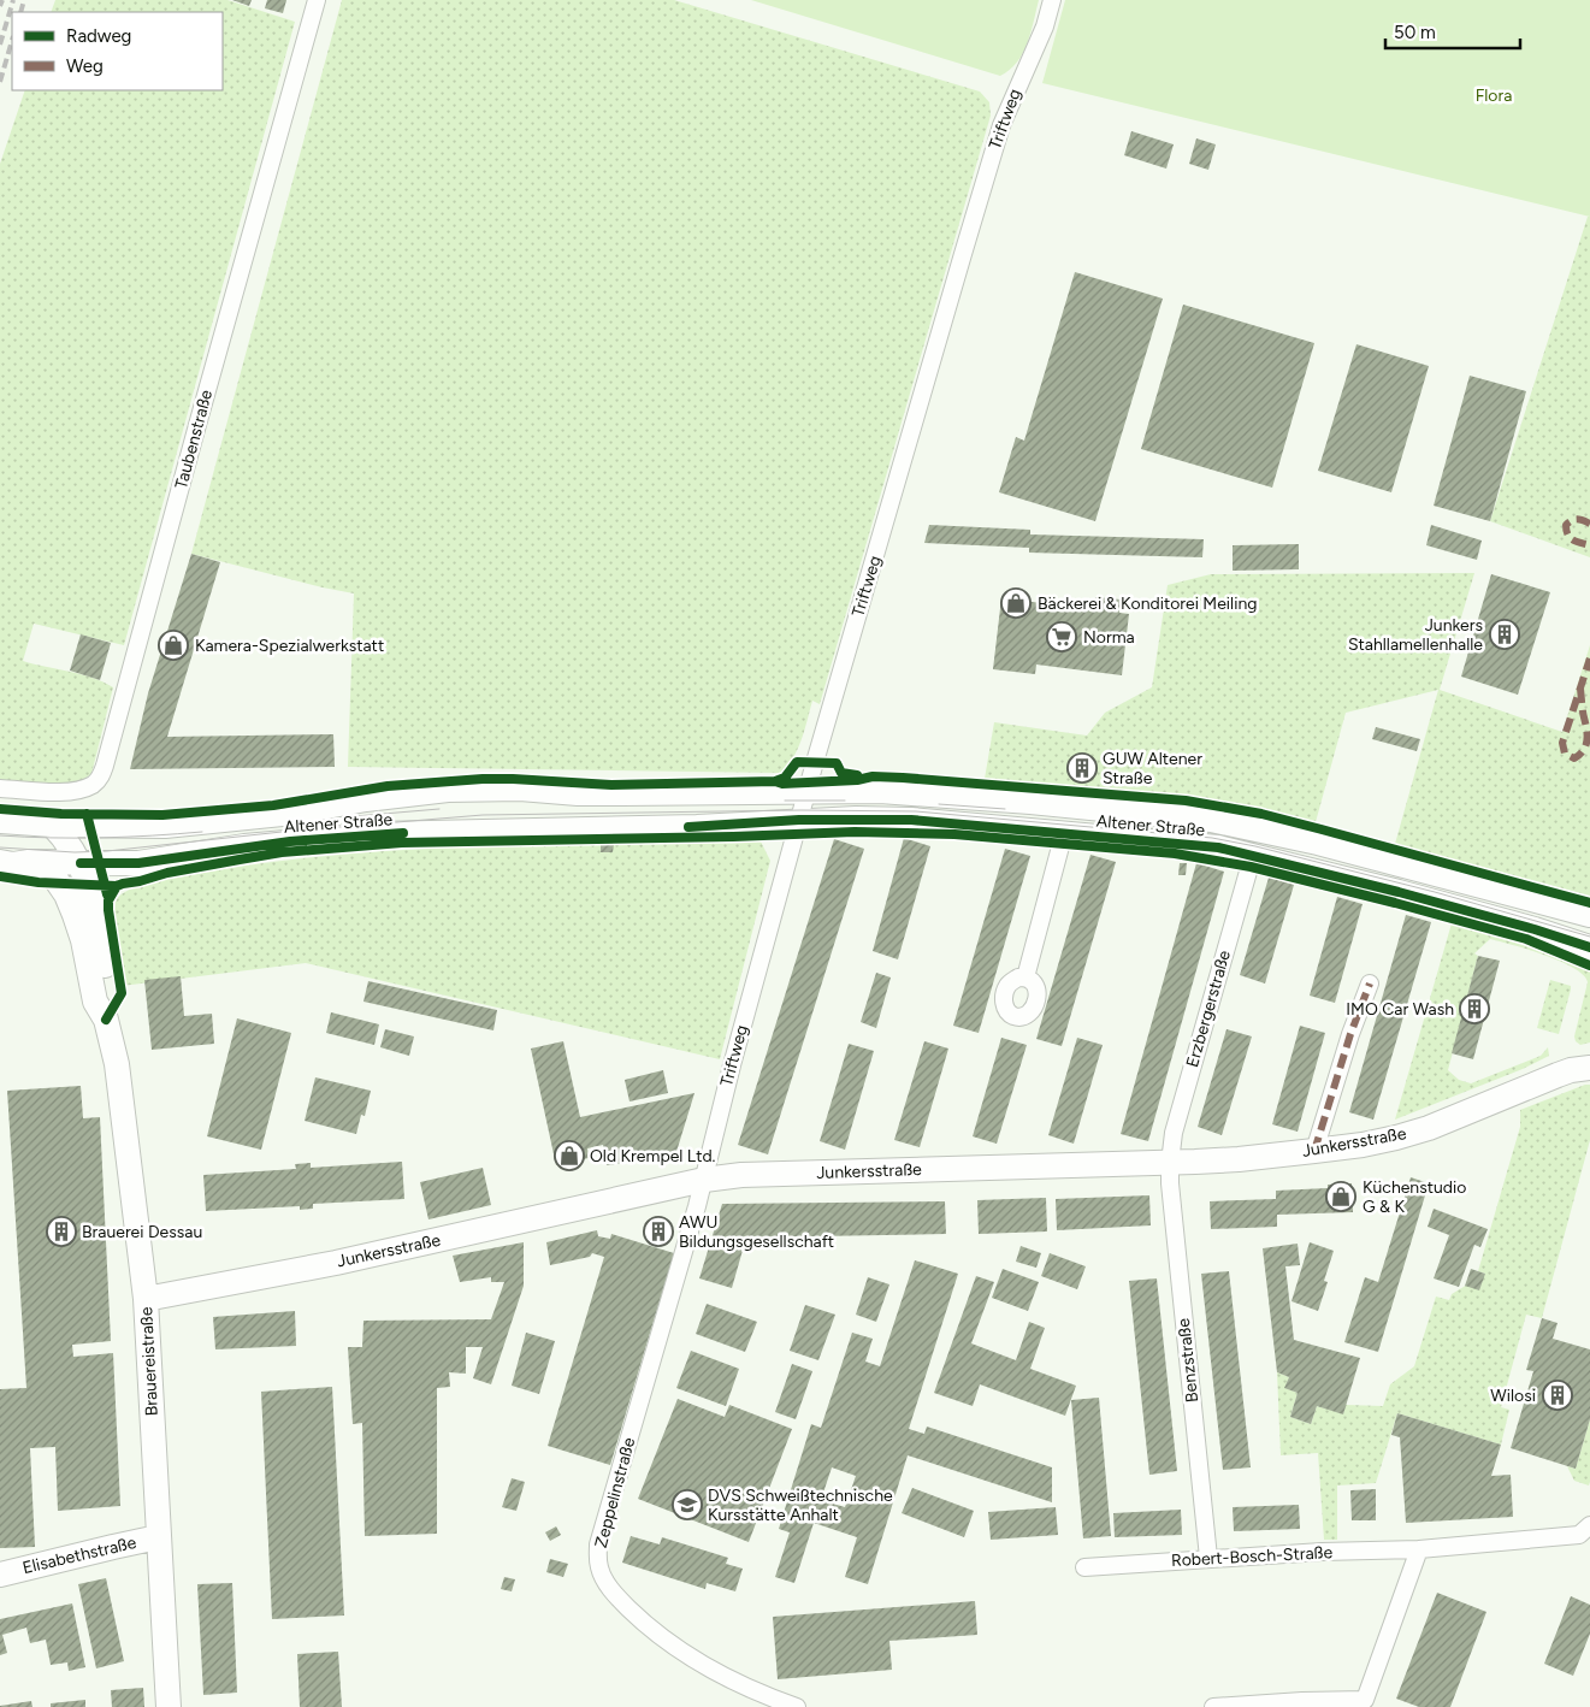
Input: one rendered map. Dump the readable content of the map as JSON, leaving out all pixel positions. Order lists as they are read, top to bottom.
{
  "streets": {
    "main road": [
      "Altener Straße",
      "Junkersstraße",
      "Brauereistraße",
      "Elisabethstraße"
    ],
    "street": [
      "Triftweg",
      "Taubenstraße",
      "Erzbergerstraße",
      "Benzstraße",
      "Zeppelinstraße",
      "Robert-Bosch-Straße"
    ]
  },
  "crossings": [
    ["Triftweg", "Altener Straße"],
    ["Triftweg", "Junkersstraße"],
    ["Triftweg", "Zeppelinstraße"],
    ["Altener Straße", "Erzbergerstraße"],
    ["Altener Straße", "Brauereistraße"],
    ["Erzbergerstraße", "Junkersstraße"],
    ["Erzbergerstraße", "Benzstraße"],
    ["Junkersstraße", "Benzstraße"],
    ["Junkersstraße", "Brauereistraße"],
    ["Junkersstraße", "Zeppelinstraße"],
    ["Benzstraße", "Robert-Bosch-Straße"],
    ["Brauereistraße", "Elisabethstraße"]
  ],
  "parks": ["Flora"],
  "places": {
    "shop": [
      "Bäckerei & Konditorei Meiling",
      "Kamera-Spezialwerkstatt",
      "Old Krempel Ltd.",
      "Küchenstudio G & K"
    ],
    "building": [
      "Junkers Stahllamellenhalle",
      "GUW Altener Straße",
      "IMO Car Wash",
      "Brauerei Dessau",
      "AWU Bildungsgesellschaft",
      "Wilosi"
    ],
    "supermarket": ["Norma"],
    "school or university": ["DVS Schweißtechnische Kursstätte Anhalt"]
  },
  "legend": ["Radweg", "Weg"],
  "scale_bar": "50 m"
}
